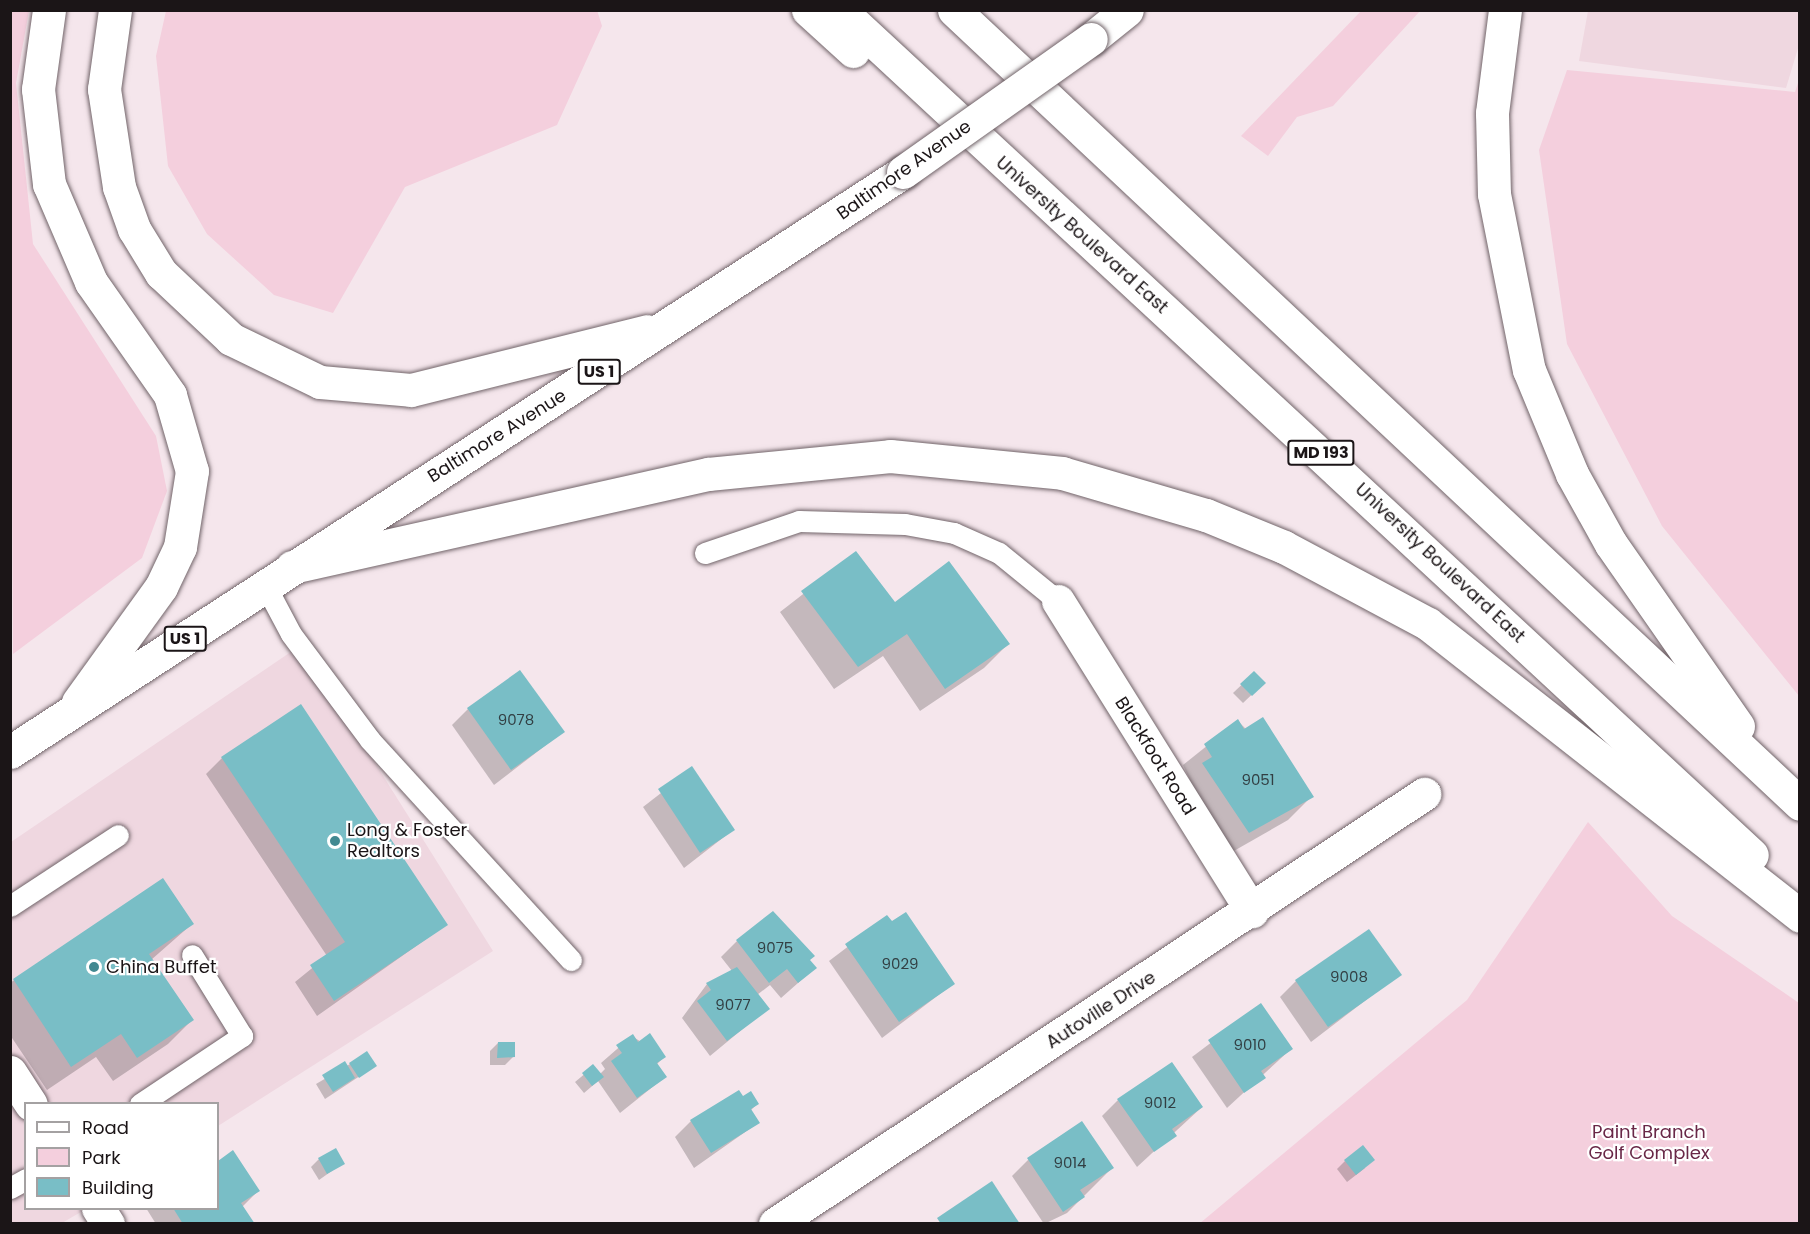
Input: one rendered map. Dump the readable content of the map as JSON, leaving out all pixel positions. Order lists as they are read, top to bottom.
{
  "streets": {
    "main road": [
      "Baltimore Avenue",
      "University Boulevard East",
      "US 1",
      "MD 193",
      "Blackfoot Road",
      "Autoville Drive"
    ]
  },
  "crossings": [
    ["Blackfoot Road", "Autoville Drive"]
  ],
  "parks": ["Paint Branch Golf Complex"],
  "places": ["Long & Foster Realtors", "China Buffet"],
  "house_numbers": [
    "9078",
    "9051",
    "9075",
    "9029",
    "9008",
    "9077",
    "9010",
    "9012",
    "9014"
  ],
  "legend": ["Road", "Park", "Building"]
}
